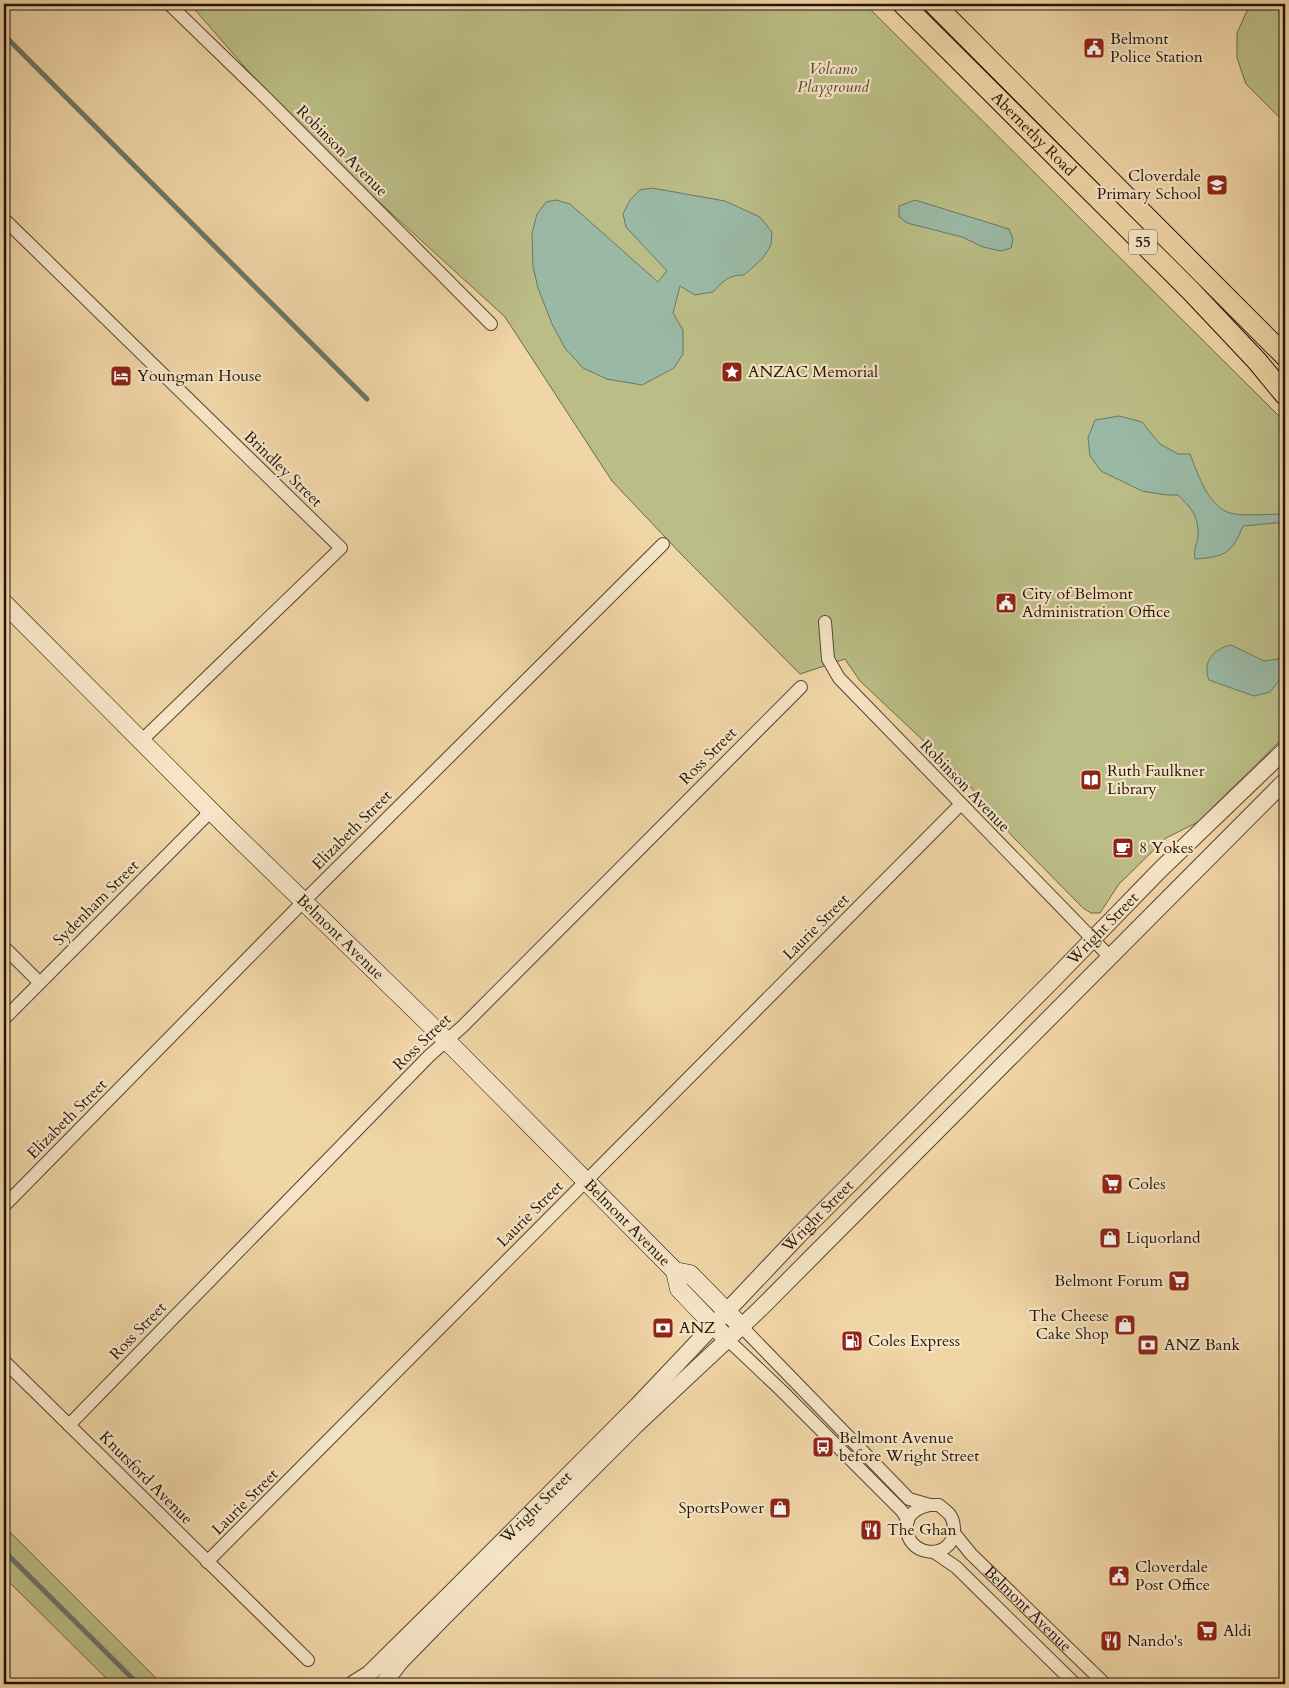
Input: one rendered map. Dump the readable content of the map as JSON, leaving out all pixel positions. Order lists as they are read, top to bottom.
{
  "streets": {
    "main road": ["Abernethy Road", "55", "Belmont Avenue"],
    "street": [
      "Robinson Avenue",
      "Brindley Street",
      "Ross Street",
      "Elizabeth Street",
      "Sydenham Street",
      "Laurie Street",
      "Wright Street",
      "Knutsford Avenue"
    ]
  },
  "crossings": [
    ["Robinson Avenue", "Laurie Street"],
    ["Robinson Avenue", "Wright Street"],
    ["Brindley Street", "Belmont Avenue"],
    ["Ross Street", "Belmont Avenue"],
    ["Ross Street", "Knutsford Avenue"],
    ["Elizabeth Street", "Belmont Avenue"],
    ["Sydenham Street", "Belmont Avenue"],
    ["Laurie Street", "Belmont Avenue"],
    ["Laurie Street", "Knutsford Avenue"],
    ["Wright Street", "Belmont Avenue"]
  ],
  "parks": ["Volcano Playground"],
  "places": {
    "public building": ["Belmont Police Station", "City of Belmont Administration Office", "Cloverdale Post Office"],
    "school or university": ["Cloverdale Primary School"],
    "place": ["ANZAC Memorial"],
    "hotel": ["Youngman House"],
    "library": ["Ruth Faulkner Library"],
    "cafe": ["8 Yokes"],
    "supermarket": ["Coles", "Belmont Forum", "Aldi"],
    "shop": ["Liquorland", "The Cheese Cake Shop", "SportsPower"],
    "bank": ["ANZ", "ANZ Bank"],
    "fuel station": ["Coles Express"],
    "bus stop": ["Belmont Avenue before Wright Street"],
    "restaurant": ["The Ghan", "Nando's"]
  }
}
